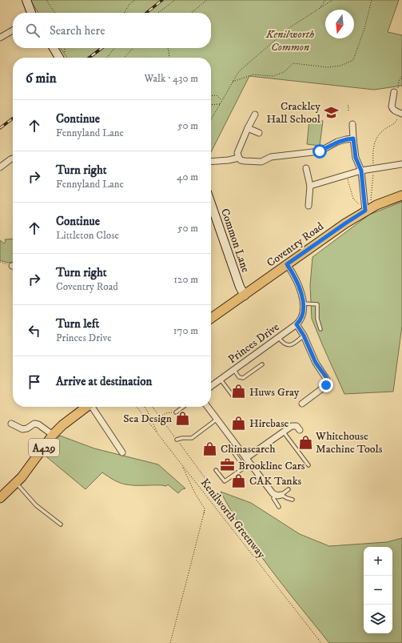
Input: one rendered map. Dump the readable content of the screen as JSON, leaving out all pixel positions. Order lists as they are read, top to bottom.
{
  "streets": {
    "main road": ["Coventry Road", "A429"],
    "street": ["Common Lane", "Princes Drive"],
    "path": ["Kenilworth Greenway"]
  },
  "crossings": [
    ["Common Lane", "Coventry Road"],
    ["Coventry Road", "Princes Drive"]
  ],
  "parks": ["Kenilworth Common"],
  "places": {
    "school or university": ["Crackley Hall School"],
    "shop": [
      "Huws Gray",
      "Sea Design",
      "Hirebase",
      "Whitehouse Machine Tools",
      "Chinasearch",
      "CAK Tanks"
    ],
    "office": ["Brookline Cars"]
  },
  "north": "bottom",
  "page": {
    "search": "Search here",
    "heading": ["6 min", "Walk · 430 m"],
    "list": [
      ["Continue", "Fennyland Lane", "50 m"],
      ["Turn right", "Fennyland Lane", "40 m"],
      ["Continue", "Littleton Close", "50 m"],
      ["Turn right", "Coventry Road", "120 m"],
      ["Turn left", "Princes Drive", "170 m"],
      "Arrive at destination"
    ],
    "map_buttons": ["+", "−"]
  }
}
